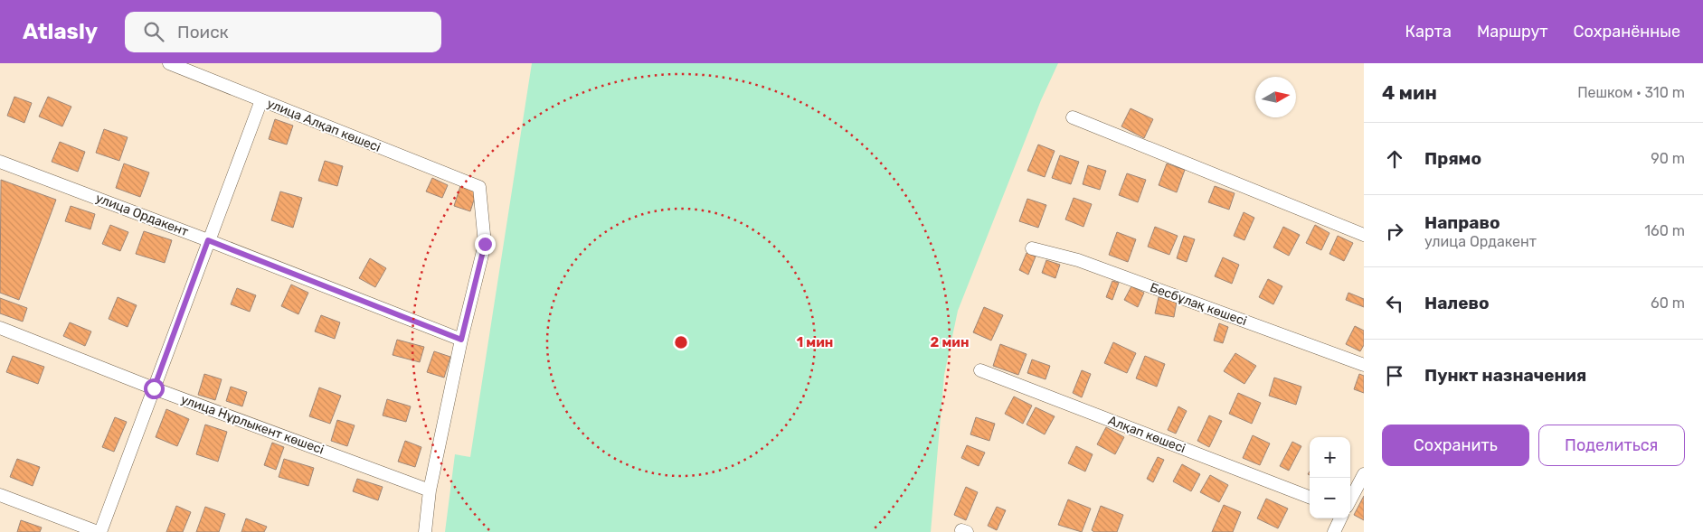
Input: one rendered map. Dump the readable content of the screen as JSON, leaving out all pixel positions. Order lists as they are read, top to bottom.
{
  "streets": {
    "street": [
      "улица Алқап көшесі",
      "улица Ордакент",
      "Бесбұлақ көшесі",
      "улица Нұрлыкент көшесі",
      "Алқап көшесі"
    ]
  },
  "crossings": [
    ["улица Алқап көшесі", "улица Ордакент"]
  ],
  "north": "right",
  "page": {
    "header": "Atlasly",
    "search": "Поиск",
    "nav": ["Карта", "Маршрут", "Сохранённые"],
    "heading": ["4 мин", "Пешком · 310 m"],
    "list": [
      ["Прямо", "90 m"],
      ["Направо", "улица Ордакент", "160 m"],
      ["Налево", "60 m"],
      "Пункт назначения"
    ],
    "buttons": ["Сохранить", "Поделиться"],
    "map_buttons": ["+", "−"]
  },
  "rings": ["1 мин", "2 мин"]
}
